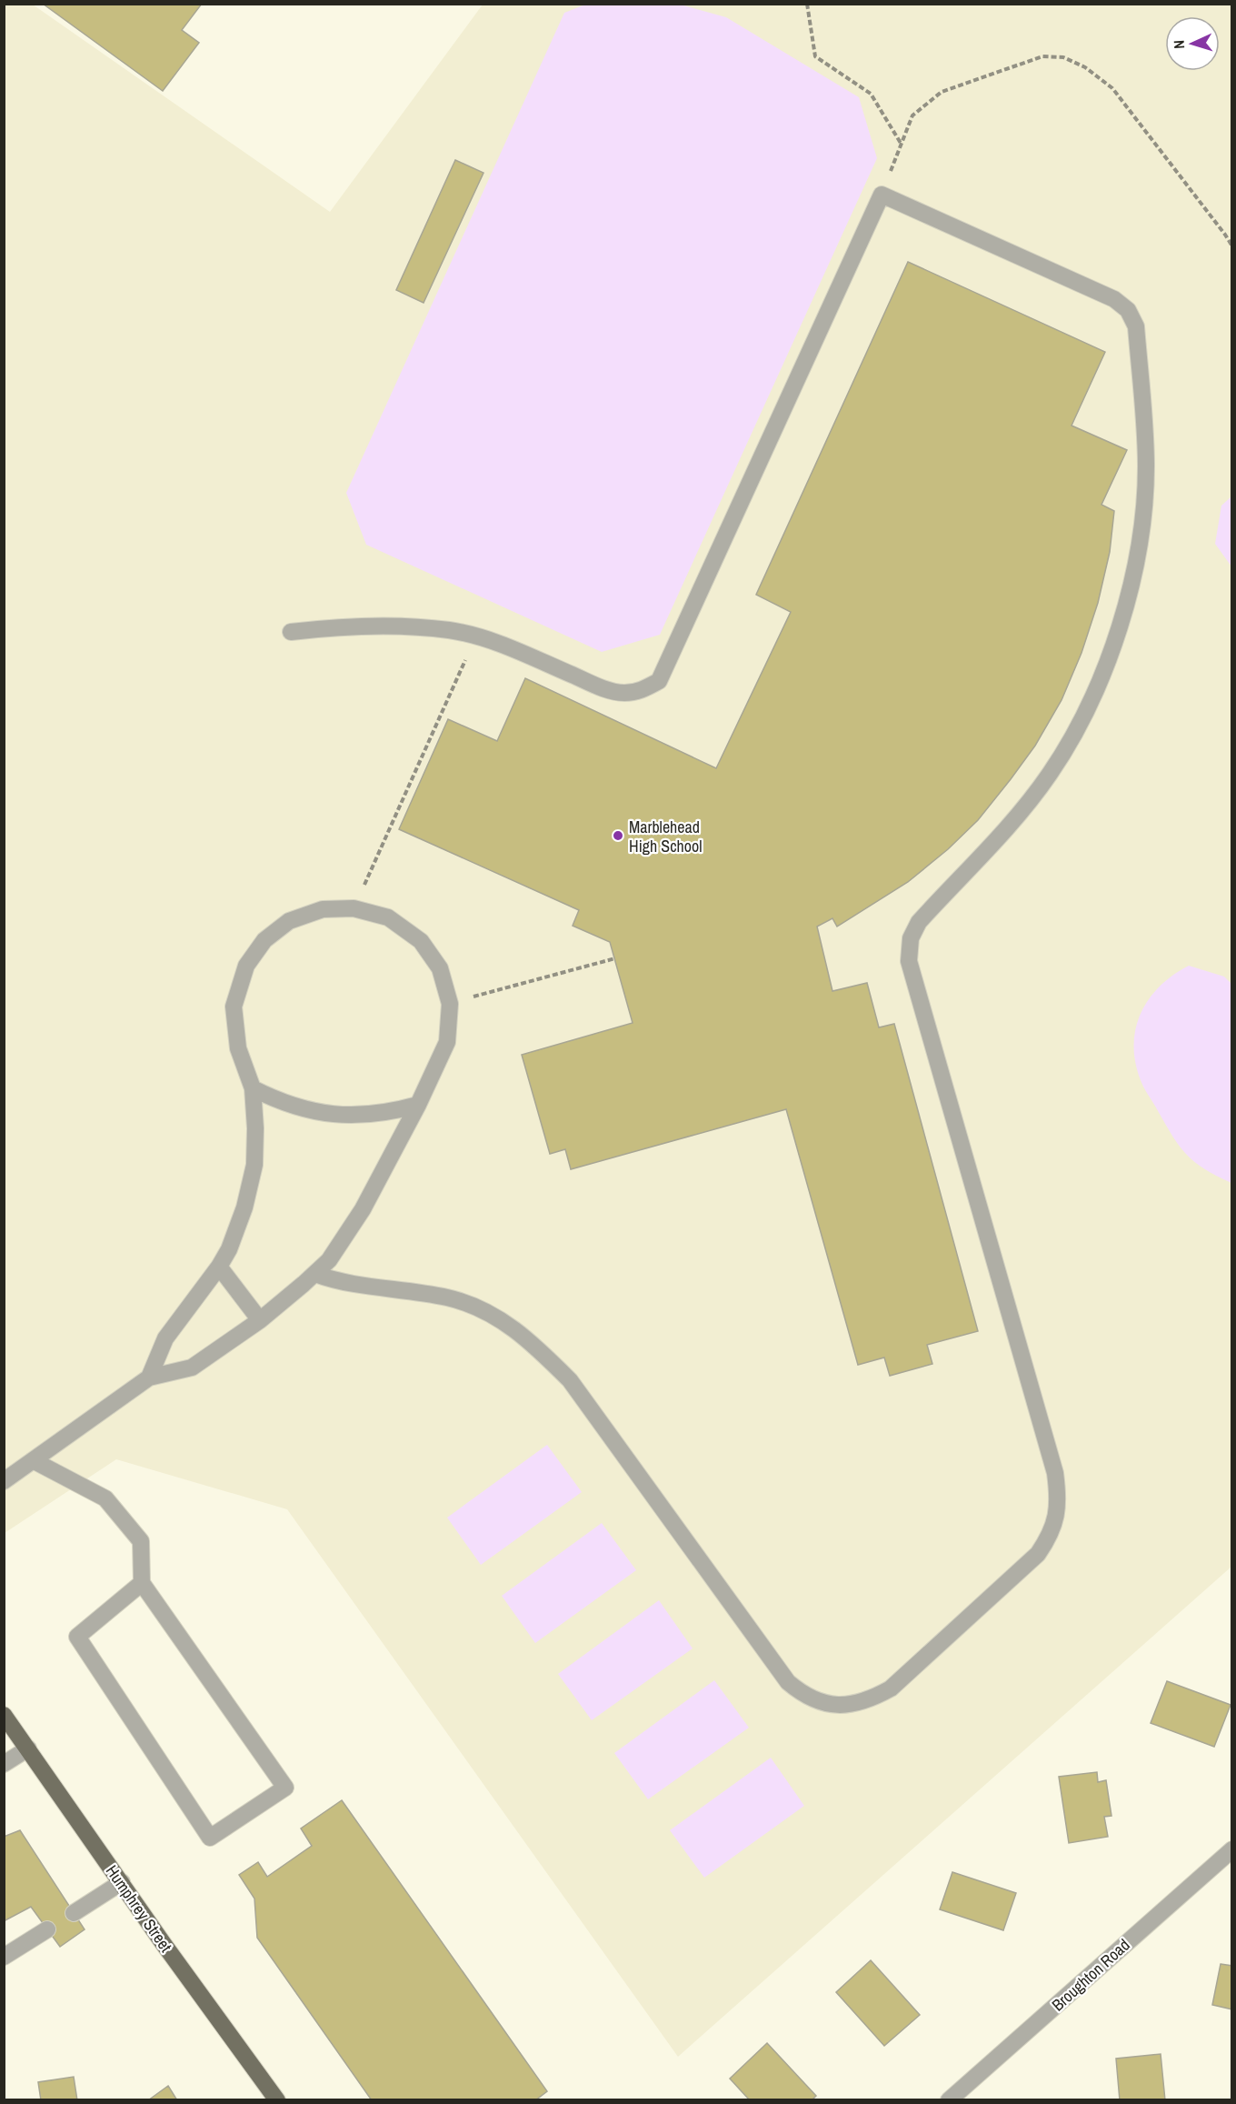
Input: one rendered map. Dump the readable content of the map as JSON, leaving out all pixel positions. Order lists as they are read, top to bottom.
{
  "streets": {
    "main road": ["Humphrey Street"],
    "street": ["Broughton Road"]
  },
  "places": ["Marblehead High School"],
  "north": "left"
}
